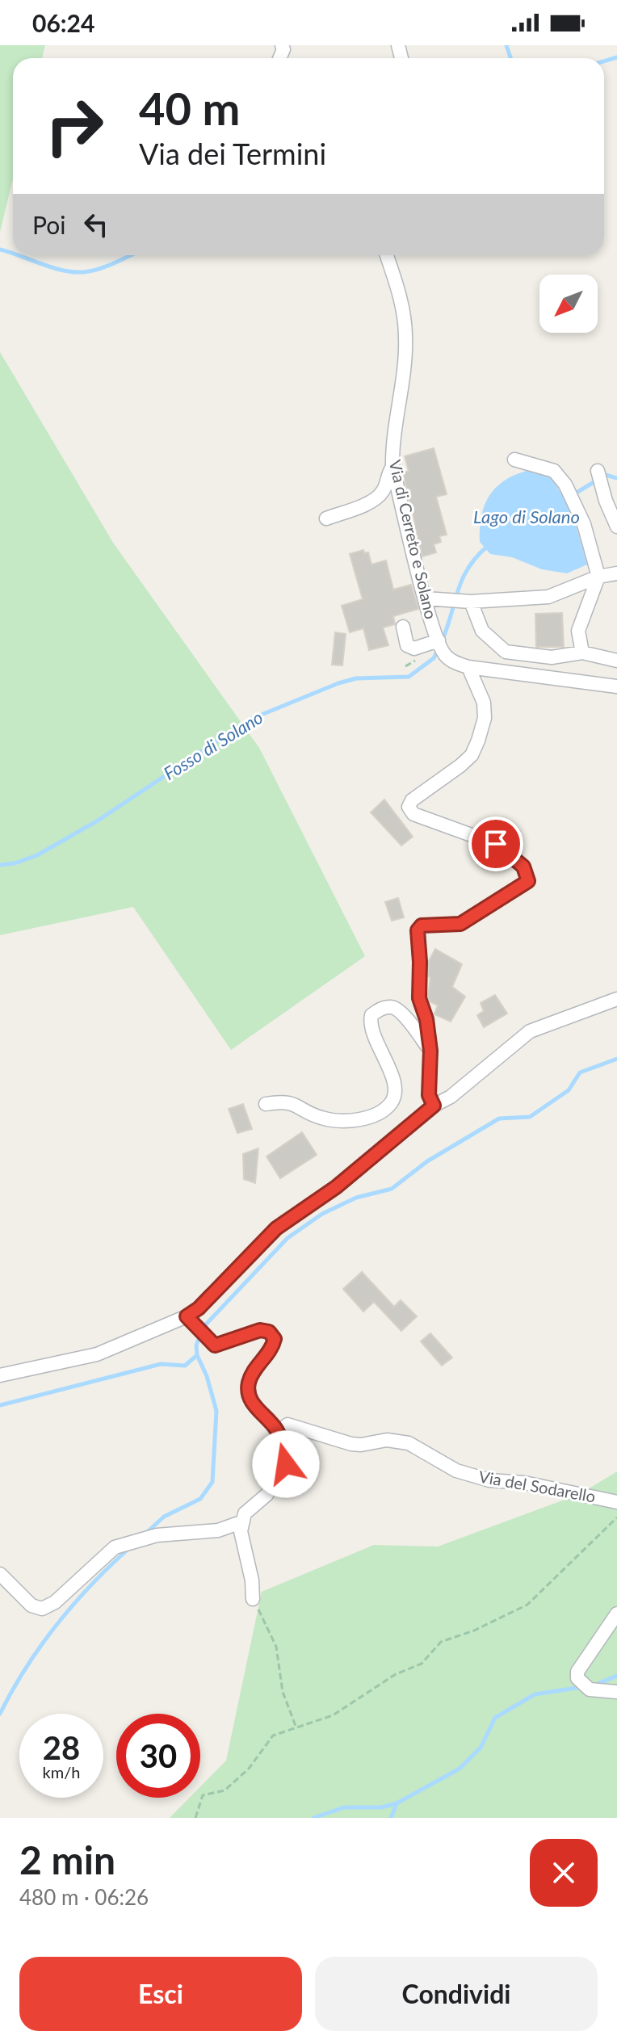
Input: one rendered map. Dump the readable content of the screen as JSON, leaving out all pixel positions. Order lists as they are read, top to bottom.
{
  "streets": {
    "street": ["Via di Cerreto e Solano", "Via del Sodarello"]
  },
  "water": ["Lago di Solano", "Fosso di Solano"],
  "north": "bottom left",
  "page": {
    "status": "06:24",
    "turn": ["40 m", "Via dei Termini"],
    "then": "Poi",
    "speed": "28 km/h",
    "limit": "30",
    "heading": ["2 min", "480 m · 06:26"],
    "buttons": ["Esci", "Condividi"]
  }
}
